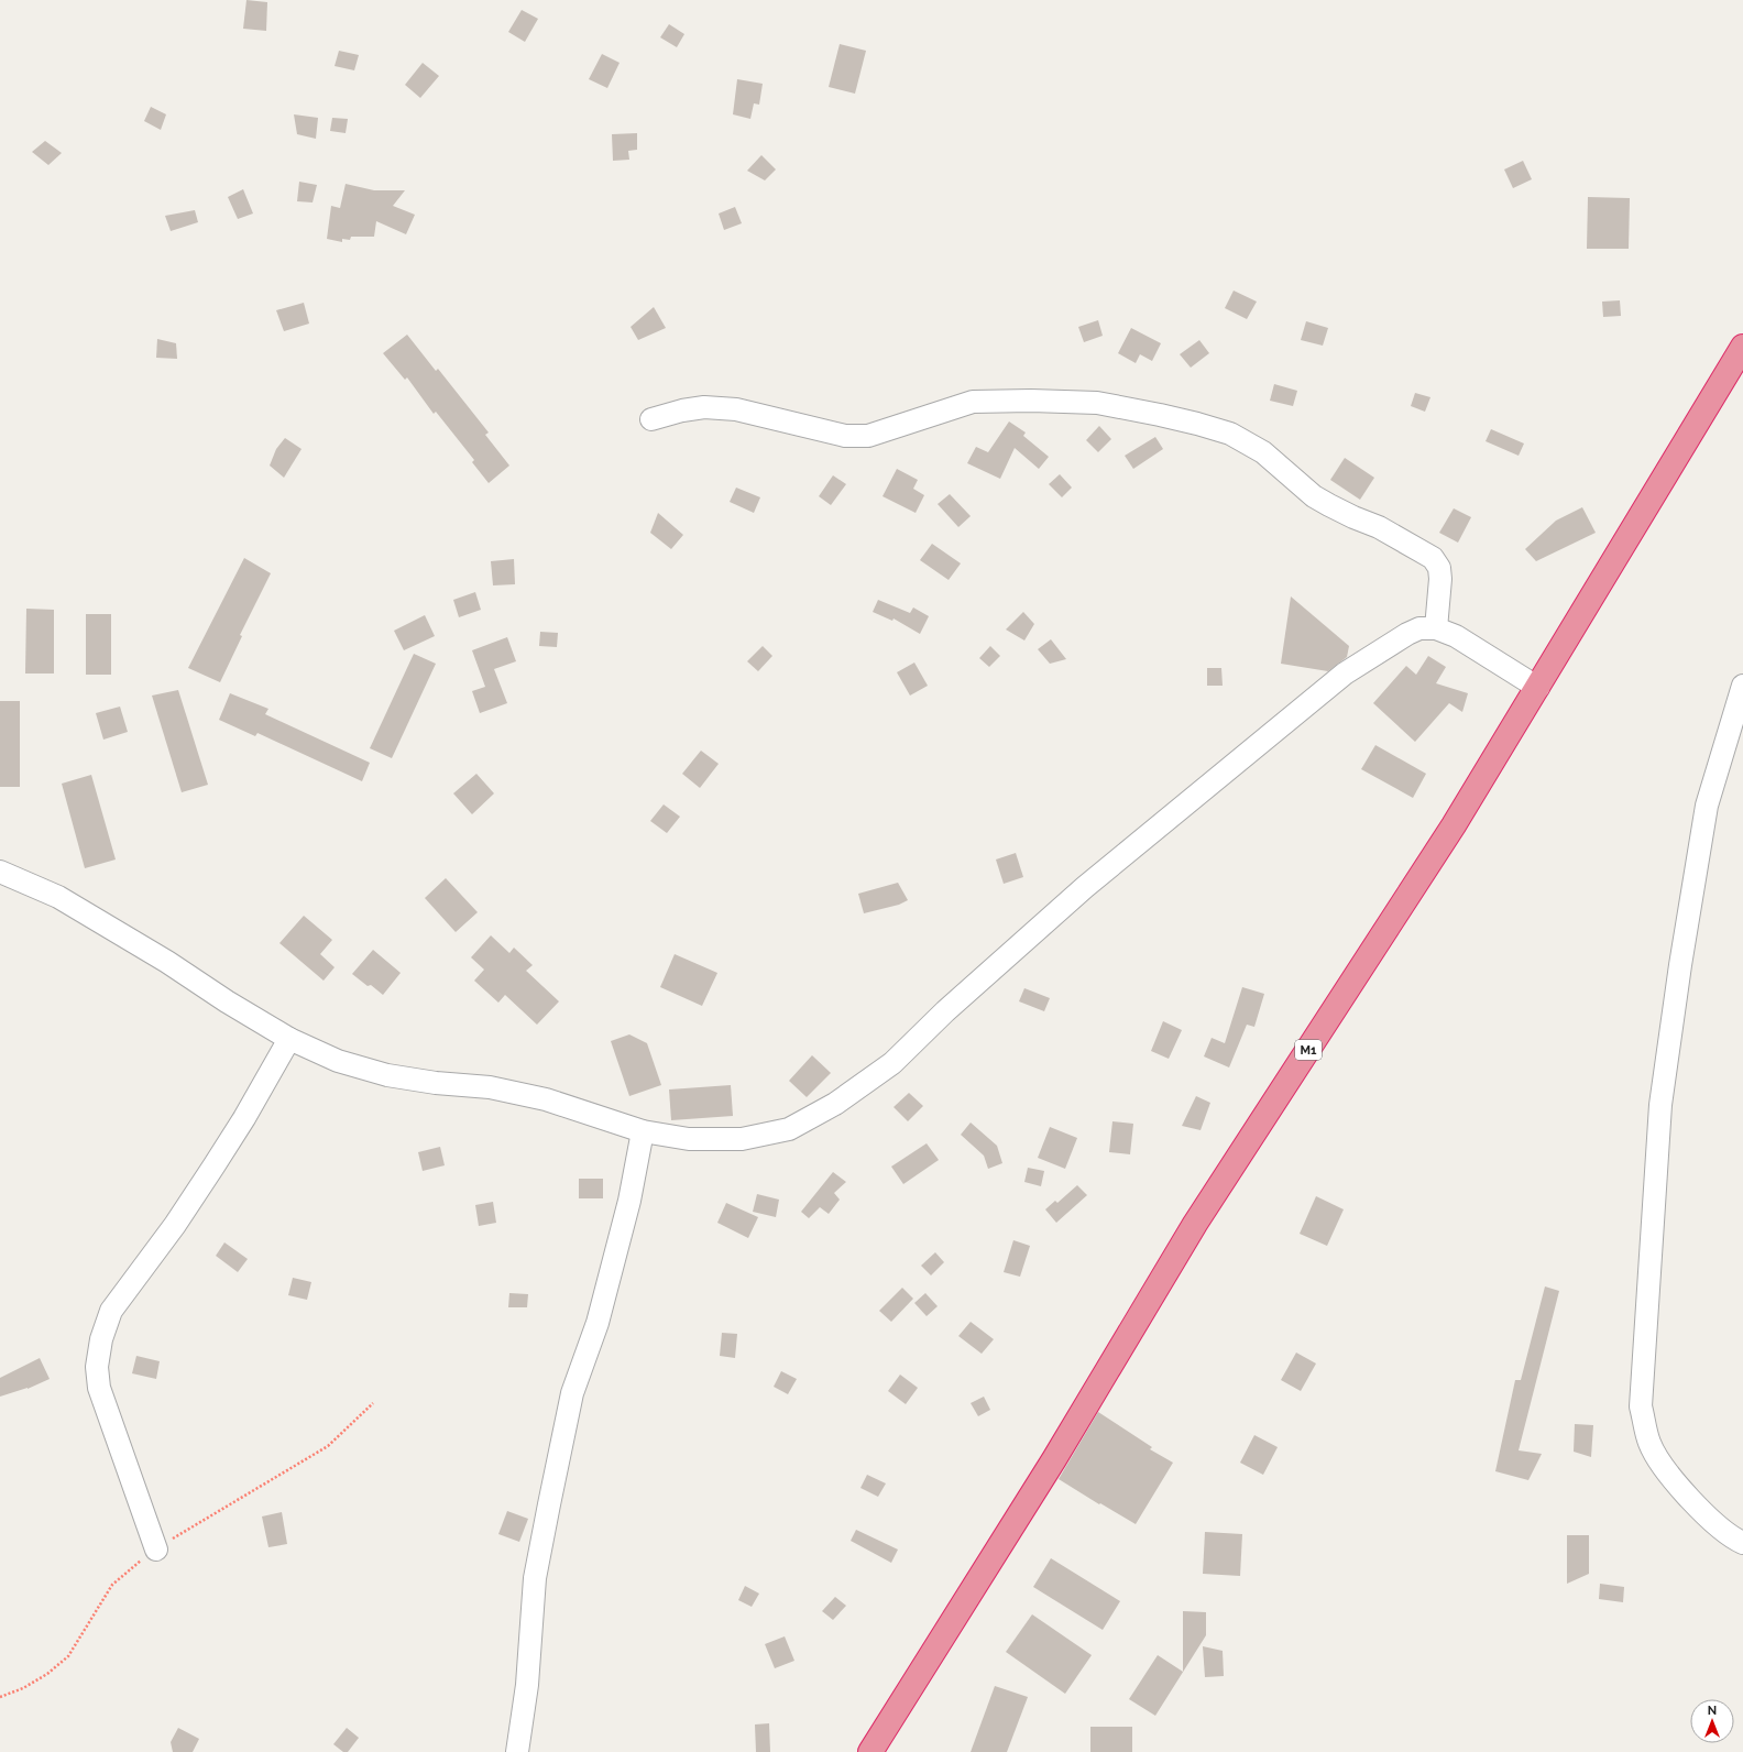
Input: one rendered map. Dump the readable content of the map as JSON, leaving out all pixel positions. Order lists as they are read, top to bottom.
{
  "streets": {
    "highway": ["M1"]
  },
  "north": "top"
}
